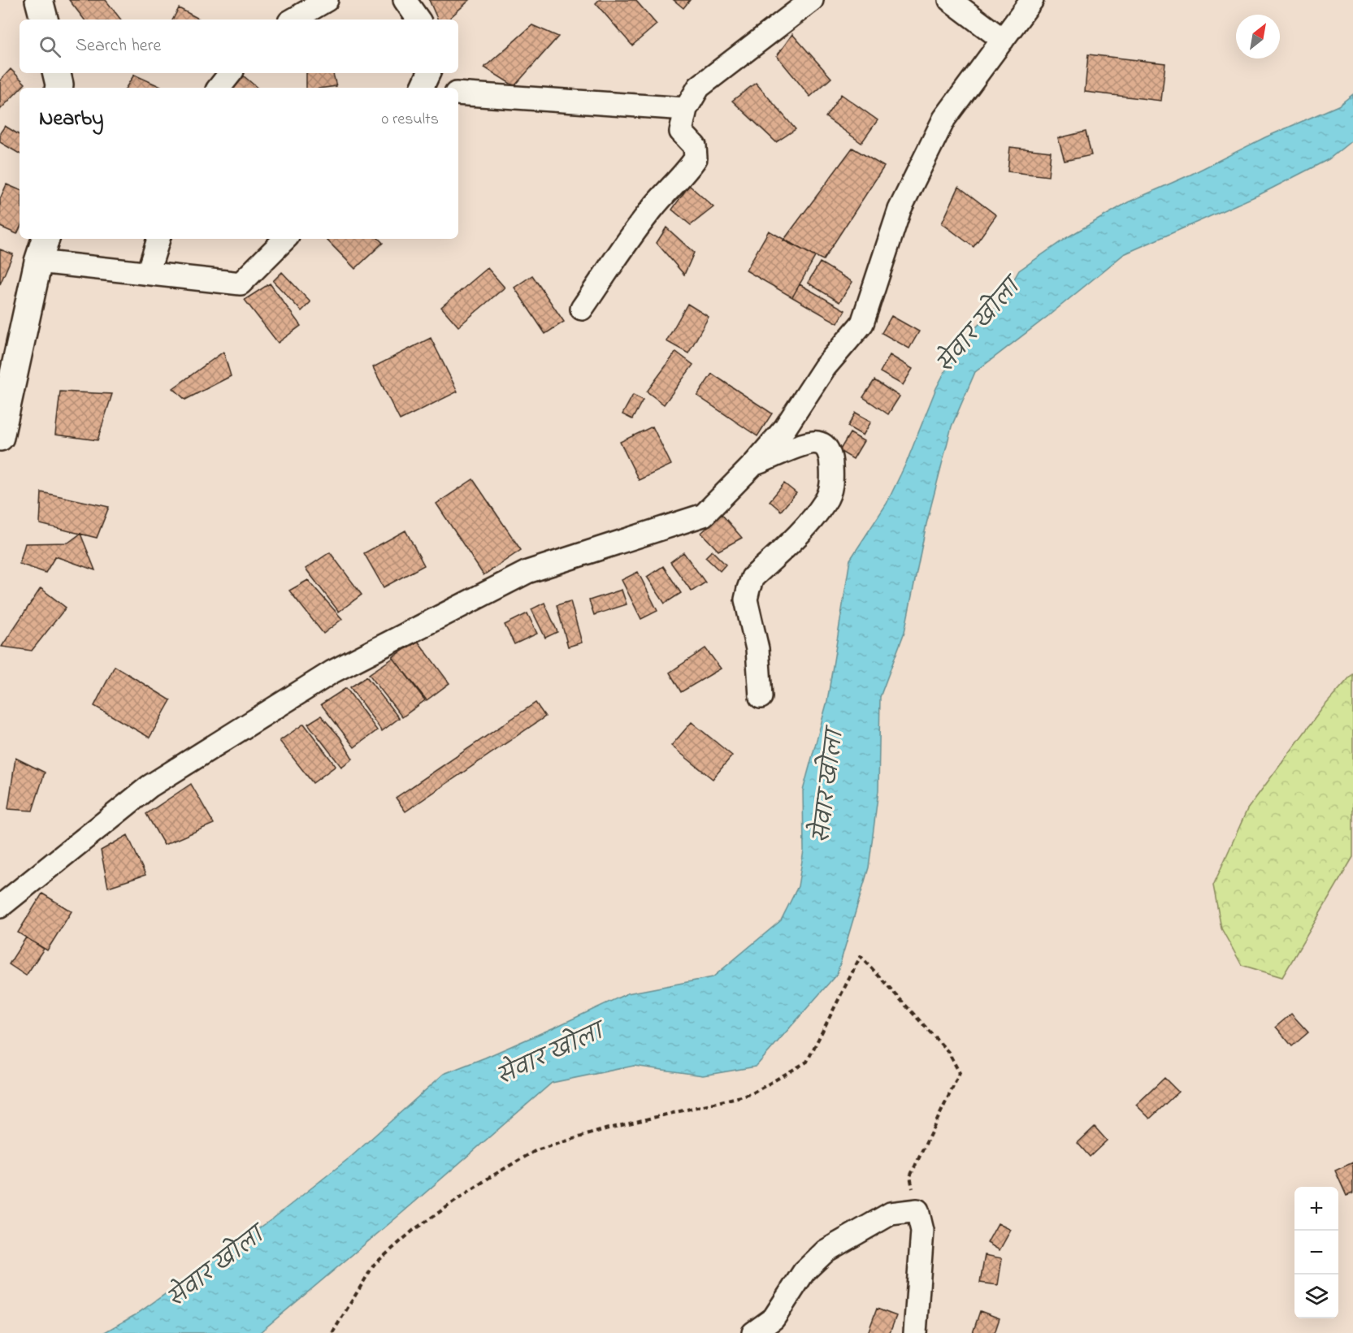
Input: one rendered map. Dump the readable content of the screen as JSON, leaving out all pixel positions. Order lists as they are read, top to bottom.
{
  "water": ["सेवार खोला"],
  "north": "top right",
  "page": {
    "search": "Search here",
    "heading": ["Nearby", "0 results"],
    "map_buttons": ["+", "−"]
  }
}
